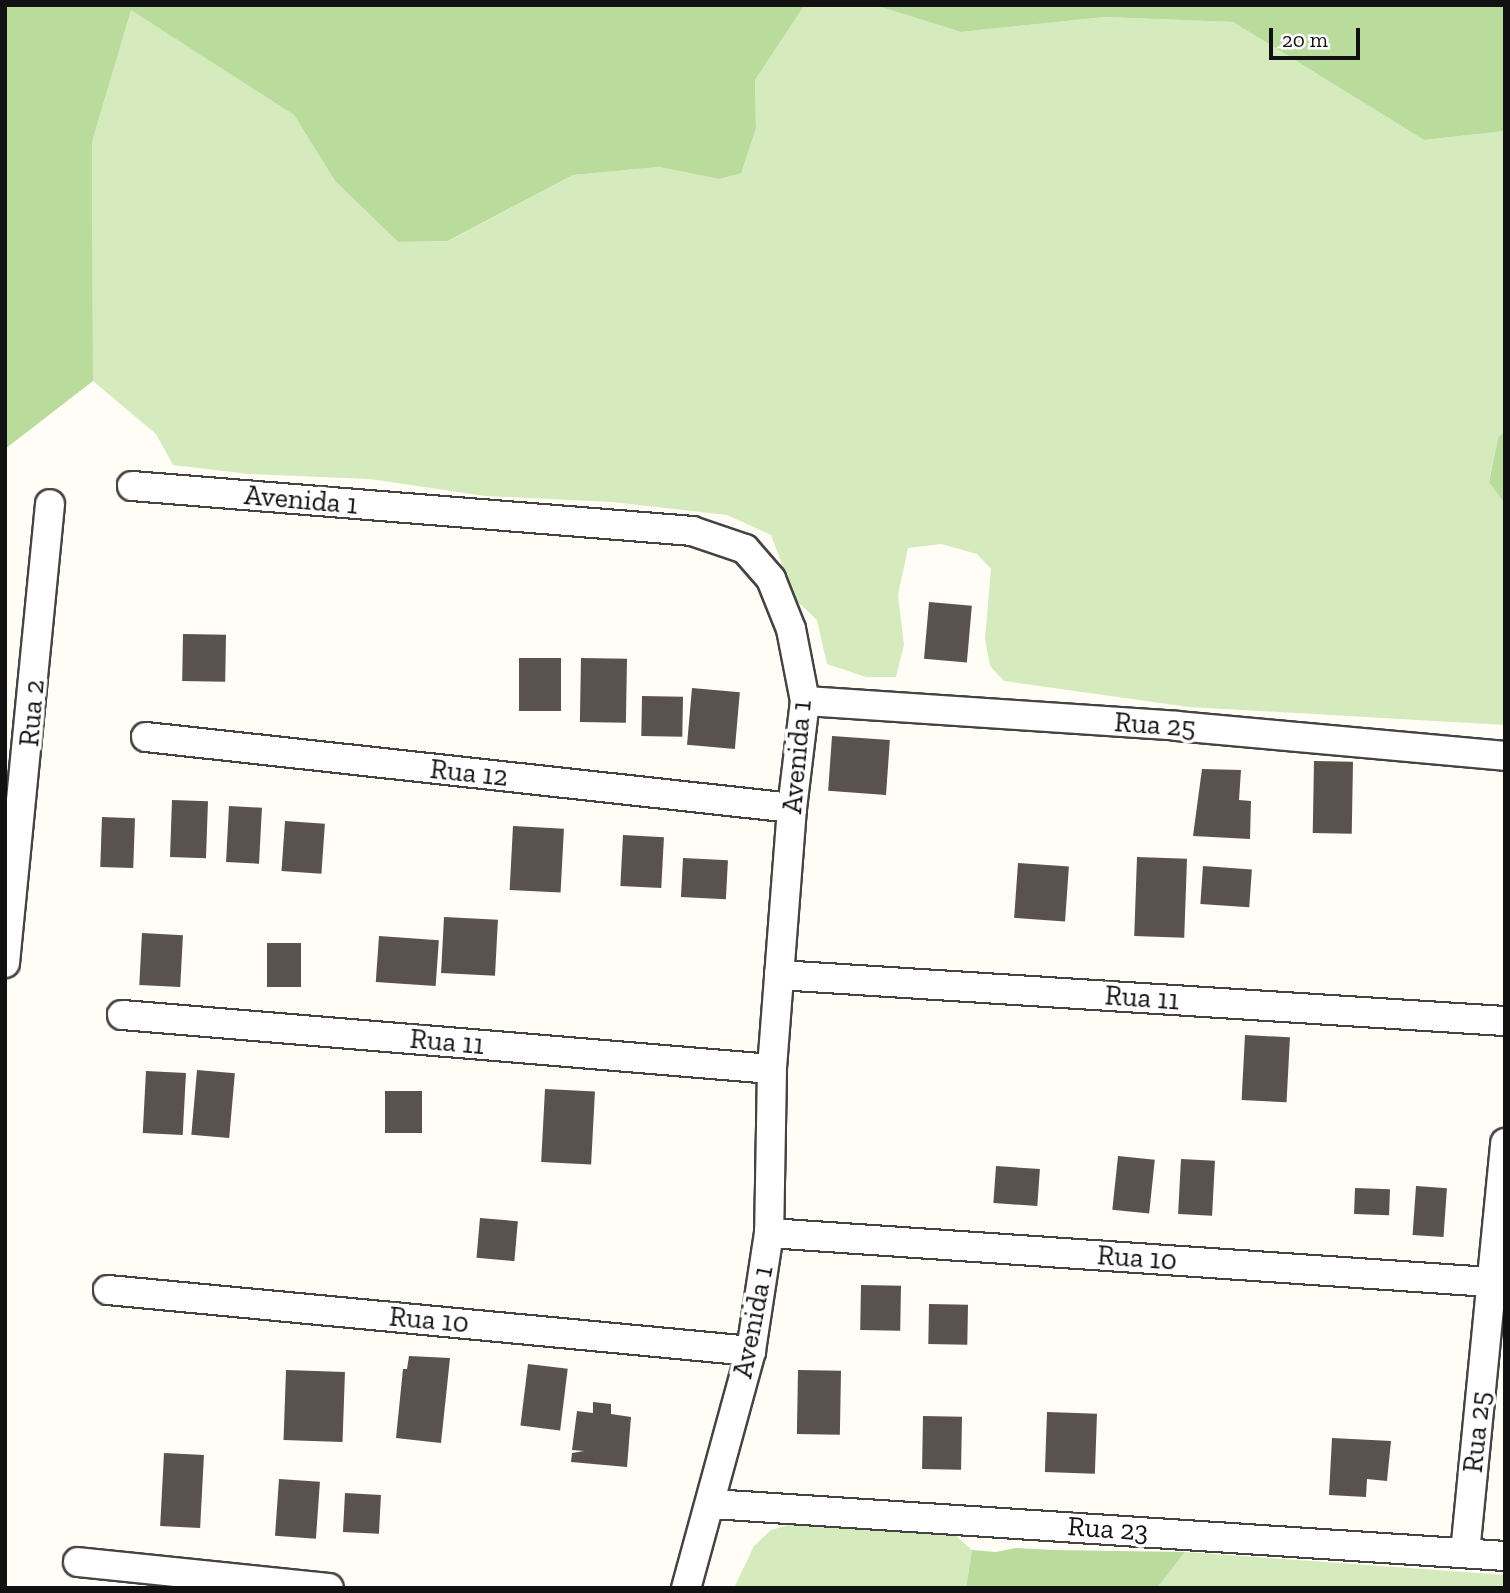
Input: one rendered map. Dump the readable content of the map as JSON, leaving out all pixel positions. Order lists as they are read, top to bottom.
{
  "streets": {
    "street": [
      "Avenida 1",
      "Rua 2",
      "Rua 25",
      "Rua 12",
      "Rua 11",
      "Rua 10",
      "Rua 23"
    ]
  },
  "crossings": [
    ["Avenida 1", "Rua 25"],
    ["Avenida 1", "Rua 12"],
    ["Avenida 1", "Rua 11"],
    ["Avenida 1", "Rua 10"],
    ["Avenida 1", "Rua 23"],
    ["Rua 25", "Rua 10"],
    ["Rua 25", "Rua 23"]
  ],
  "scale_bar": "20 m"
}
